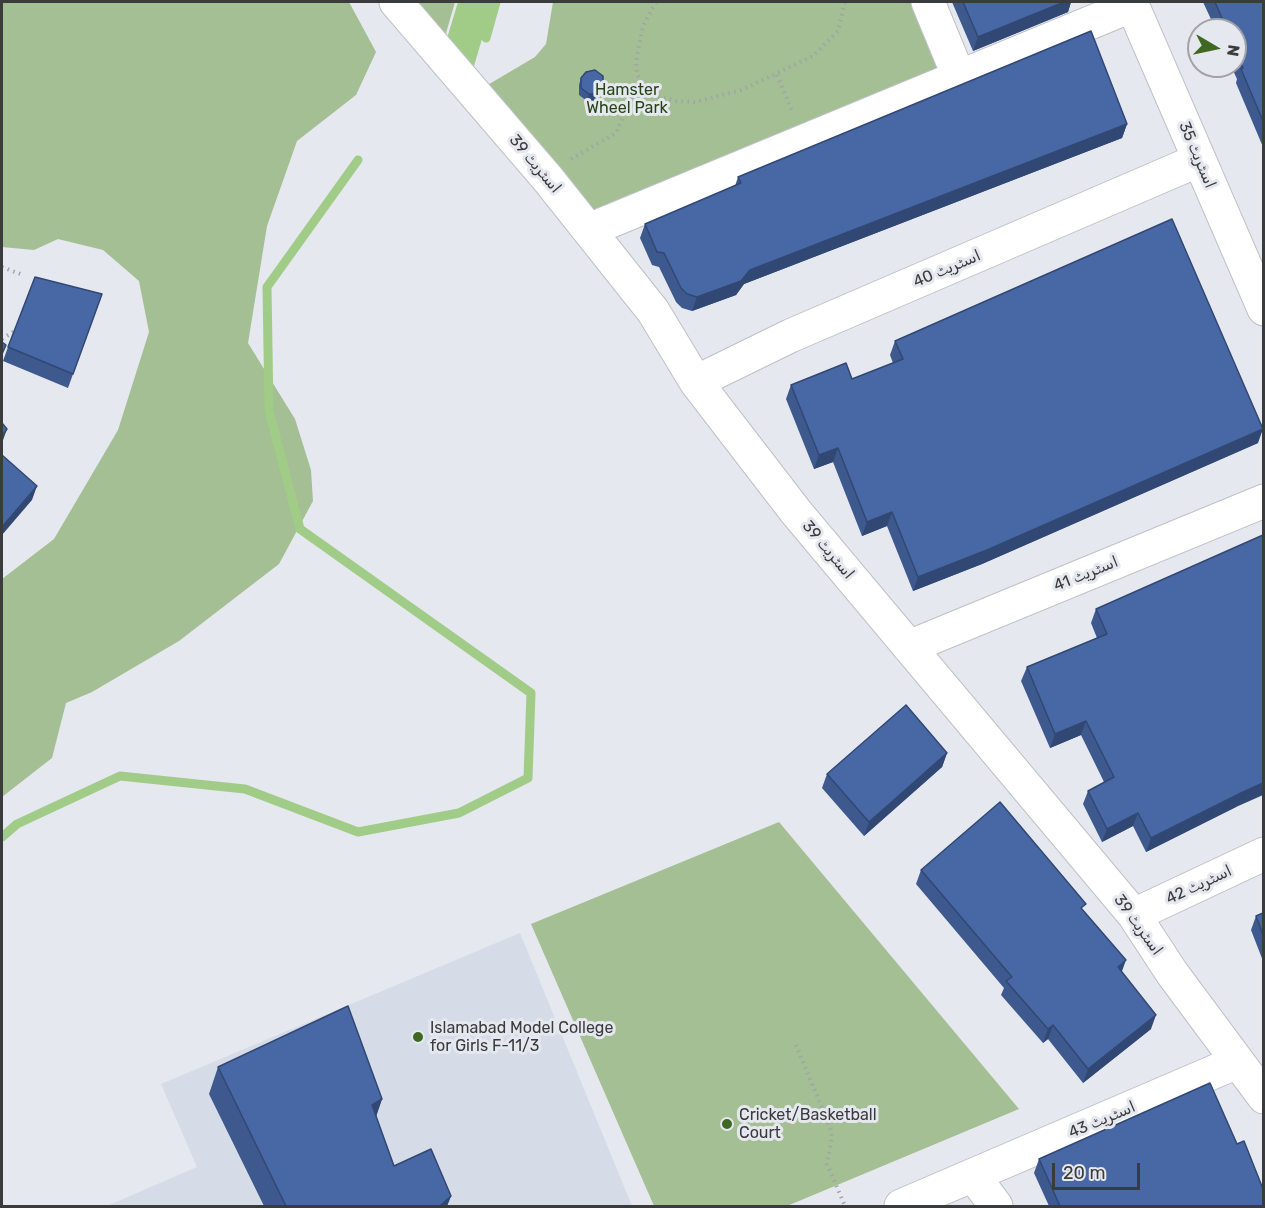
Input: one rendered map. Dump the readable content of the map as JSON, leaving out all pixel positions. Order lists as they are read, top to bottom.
{
  "streets": {
    "street": [
      "اسٹریٹ 35",
      "اسٹریٹ 39",
      "اسٹریٹ 40",
      "اسٹریٹ 41",
      "اسٹریٹ 42",
      "اسٹریٹ 43"
    ]
  },
  "crossings": [
    ["اسٹریٹ 35", "اسٹریٹ 40"],
    ["اسٹریٹ 39", "اسٹریٹ 40"],
    ["اسٹریٹ 39", "اسٹریٹ 41"],
    ["اسٹریٹ 39", "اسٹریٹ 42"],
    ["اسٹریٹ 39", "اسٹریٹ 43"]
  ],
  "parks": ["Hamster Wheel Park"],
  "places": ["Islamabad Model College for Girls F-11/3", "Cricket/Basketball Court"],
  "scale_bar": "20 m",
  "north": "right"
}
